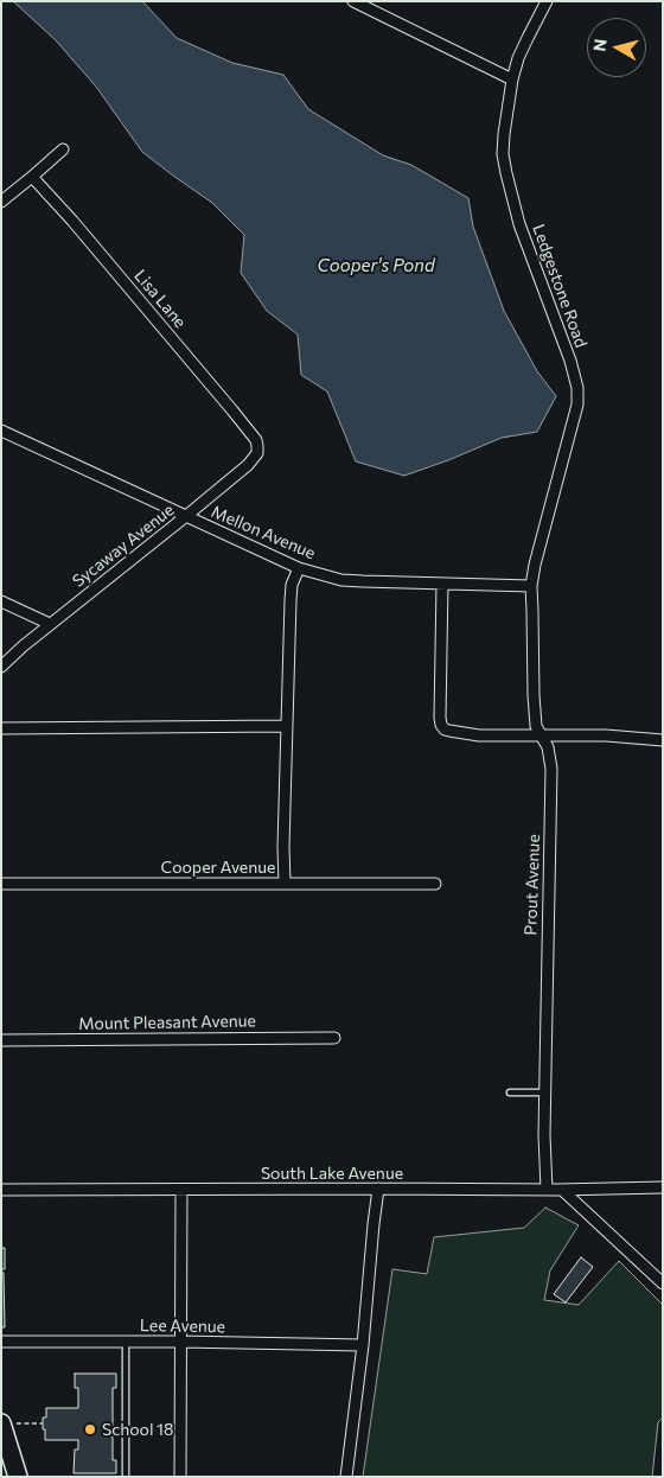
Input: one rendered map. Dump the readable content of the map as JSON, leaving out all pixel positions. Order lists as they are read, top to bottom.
{
  "streets": {
    "street": [
      "Ledgestone Road",
      "Lisa Lane",
      "Mellon Avenue",
      "Sycaway Avenue",
      "Cooper Avenue",
      "Prout Avenue",
      "Mount Pleasant Avenue",
      "South Lake Avenue",
      "Lee Avenue"
    ]
  },
  "crossings": [
    ["Ledgestone Road", "Mellon Avenue"],
    ["Ledgestone Road", "Prout Avenue"],
    ["Lisa Lane", "Sycaway Avenue"],
    ["Mellon Avenue", "Sycaway Avenue"],
    ["Mellon Avenue", "Prout Avenue"],
    ["Prout Avenue", "South Lake Avenue"]
  ],
  "water": ["Cooper's Pond"],
  "places": ["School 18"],
  "north": "left"
}
